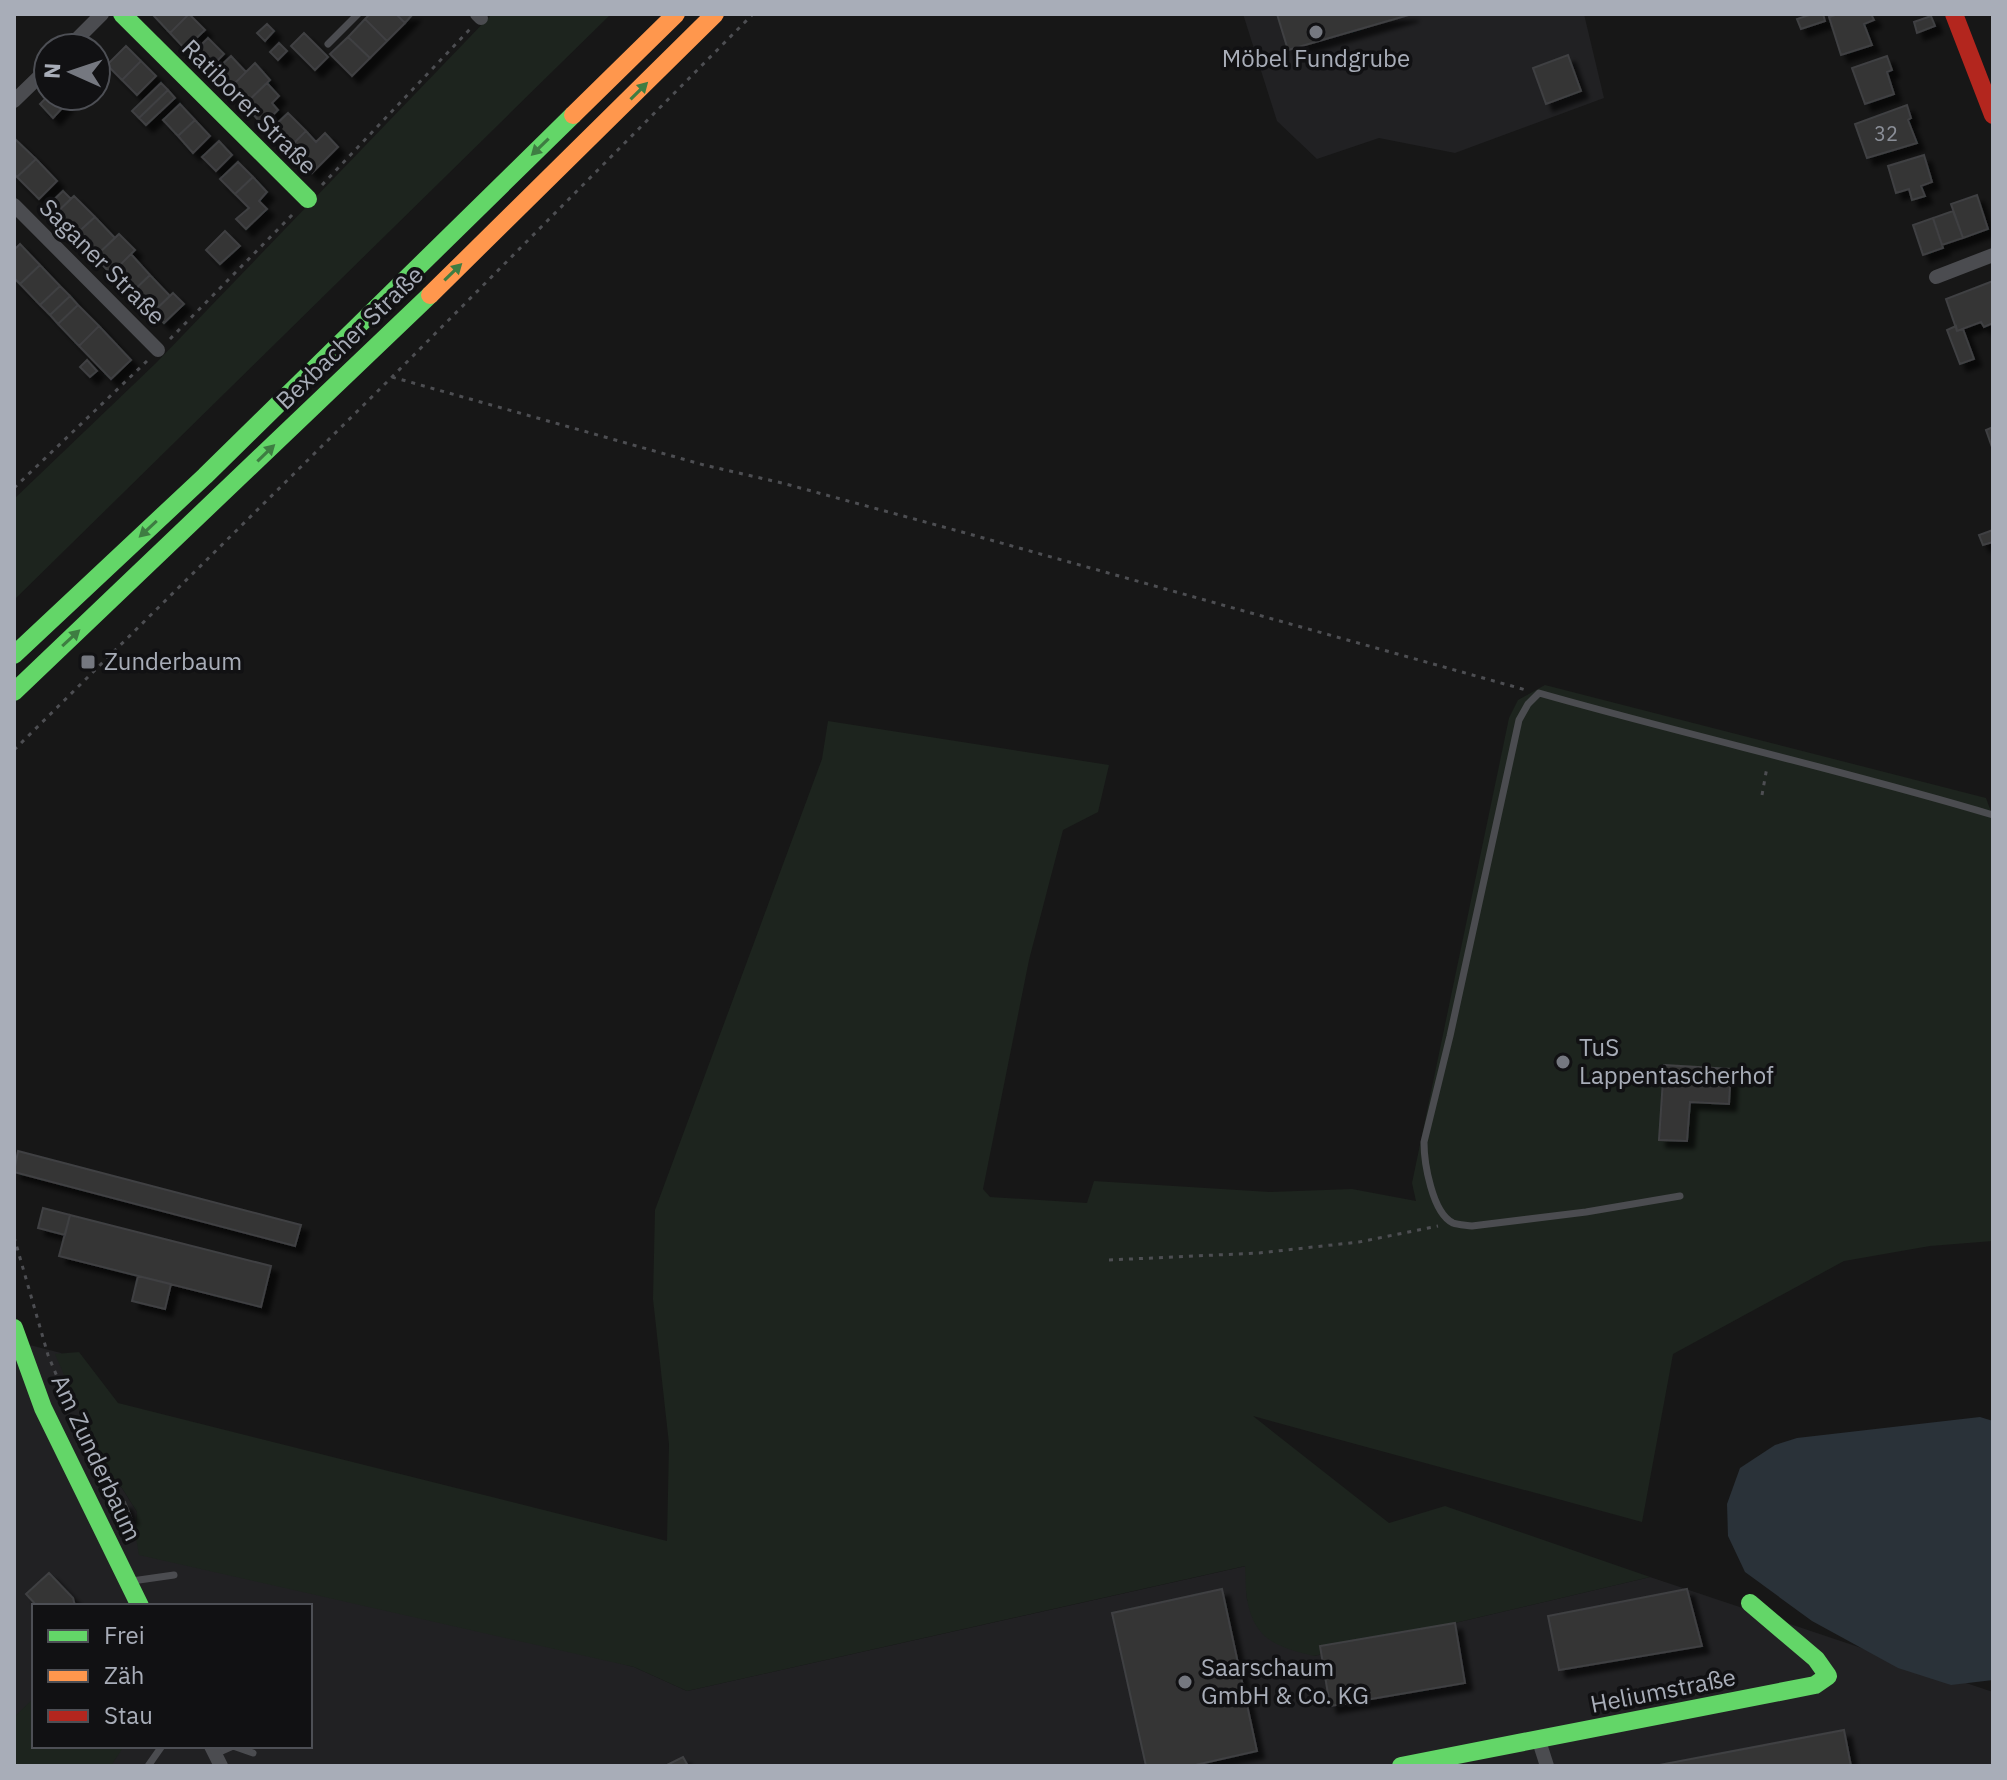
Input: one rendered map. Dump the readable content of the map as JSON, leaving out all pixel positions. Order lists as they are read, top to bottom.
{
  "streets": {
    "main road": [
      "Ratiborer Straße",
      "Bexbacher Straße",
      "Am Zunderbaum",
      "Heliumstraße"
    ],
    "street": ["Saganer Straße"]
  },
  "places": {
    "other": ["Möbel Fundgrube", "TuS Lappentascherhof", "Saarschaum GmbH & Co. KG"],
    "transit": ["Zunderbaum"]
  },
  "house_numbers": ["32"],
  "legend": ["Frei", "Zäh", "Stau"],
  "north": "left"
}
